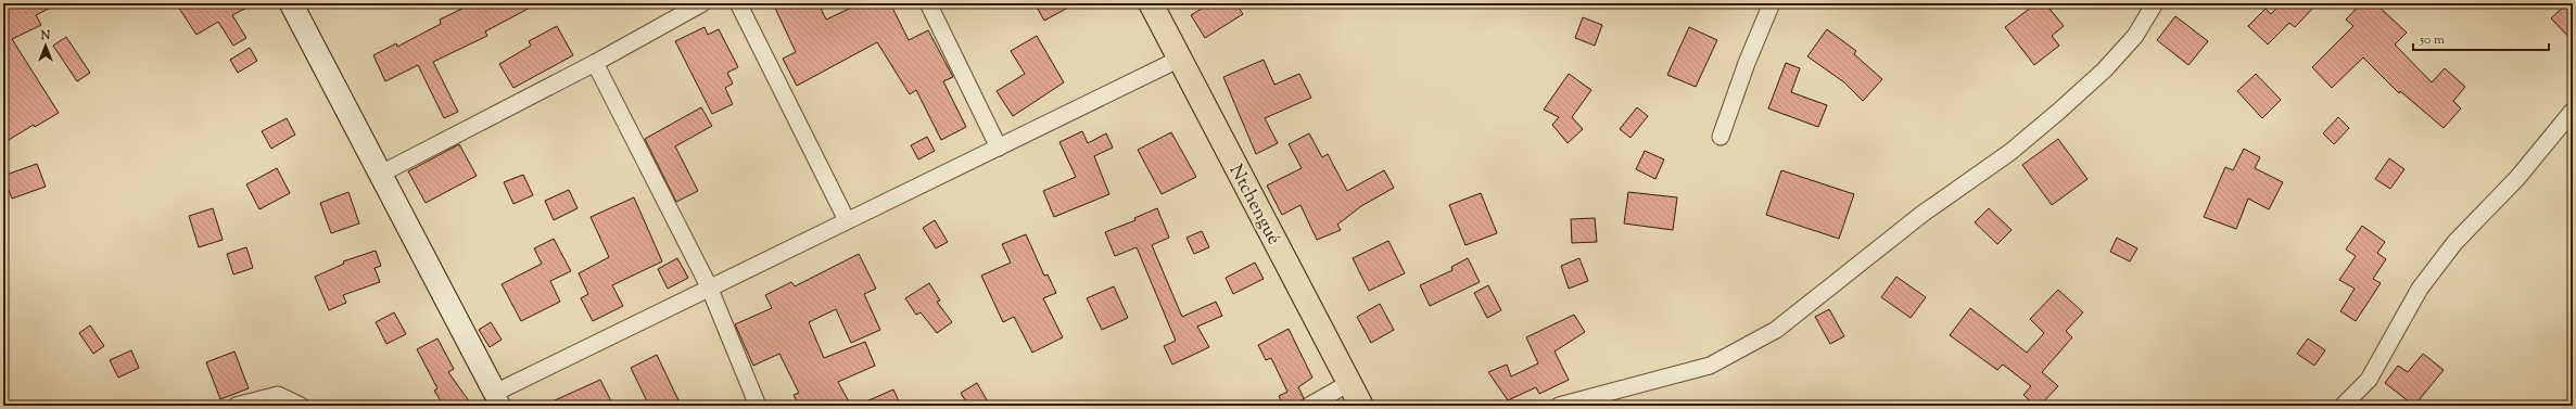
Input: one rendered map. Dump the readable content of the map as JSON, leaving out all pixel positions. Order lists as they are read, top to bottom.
{
  "streets": {
    "main road": ["Ntchengué"]
  },
  "scale_bar": "50 m",
  "north": "top"
}
